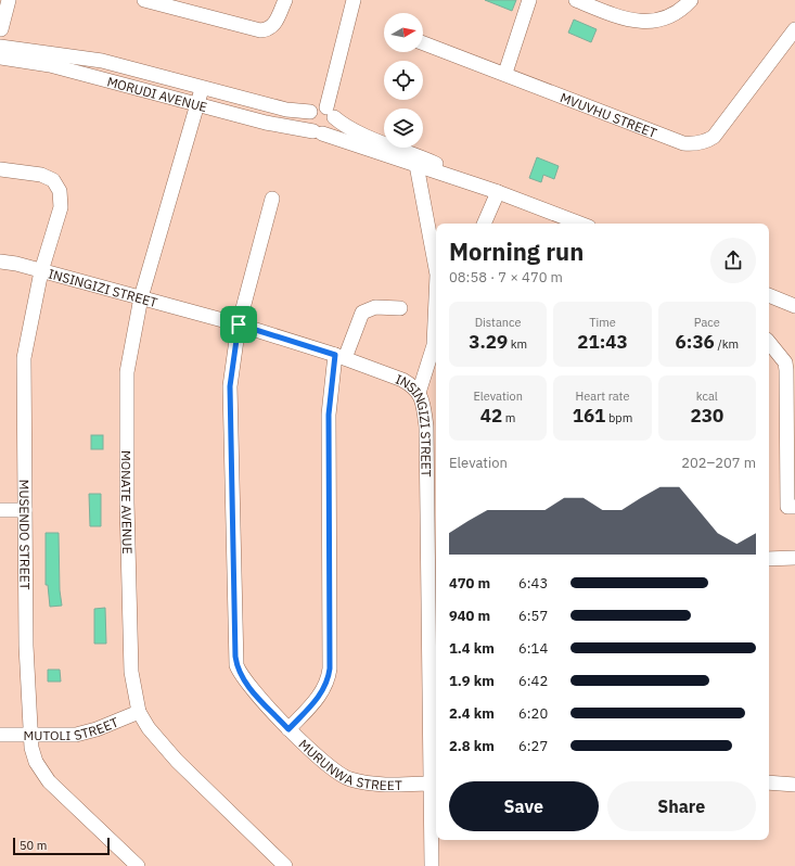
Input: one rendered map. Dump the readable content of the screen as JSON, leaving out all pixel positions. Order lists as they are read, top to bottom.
{
  "streets": {
    "street": [
      "MORUDI AVENUE",
      "MVUVHU STREET",
      "INSINGIZI STREET",
      "MONATE AVENUE",
      "MUSENDO STREET",
      "MUTOLI STREET",
      "MURUNWA STREET"
    ]
  },
  "crossings": [
    ["MORUDI AVENUE", "MONATE AVENUE"],
    ["INSINGIZI STREET", "MONATE AVENUE"],
    ["INSINGIZI STREET", "MUSENDO STREET"],
    ["INSINGIZI STREET", "MURUNWA STREET"],
    ["MONATE AVENUE", "MUTOLI STREET"],
    ["MUSENDO STREET", "MUTOLI STREET"]
  ],
  "scale_bar": "50 m",
  "north": "right",
  "page": {
    "heading": ["Morning run", "08:58 · 7 × 470 m"],
    "stats": [
      ["Distance", "3.29 km"],
      ["Time", "21:43"],
      ["Pace", "6:36 /km"],
      ["Elevation", "42 m"],
      ["Heart rate", "161 bpm"],
      ["kcal", "230"]
    ],
    "chart": ["Elevation", "202–207 m"],
    "list": [
      {
        "name": "470 m",
        "note": "6:43"
      },
      {
        "name": "940 m",
        "note": "6:57"
      },
      {
        "name": "1.4 km",
        "note": "6:14"
      },
      {
        "name": "1.9 km",
        "note": "6:42"
      },
      {
        "name": "2.4 km",
        "note": "6:20"
      },
      {
        "name": "2.8 km",
        "note": "6:27"
      }
    ],
    "buttons": ["Save", "Share"],
    "scale": "50 m"
  }
}
